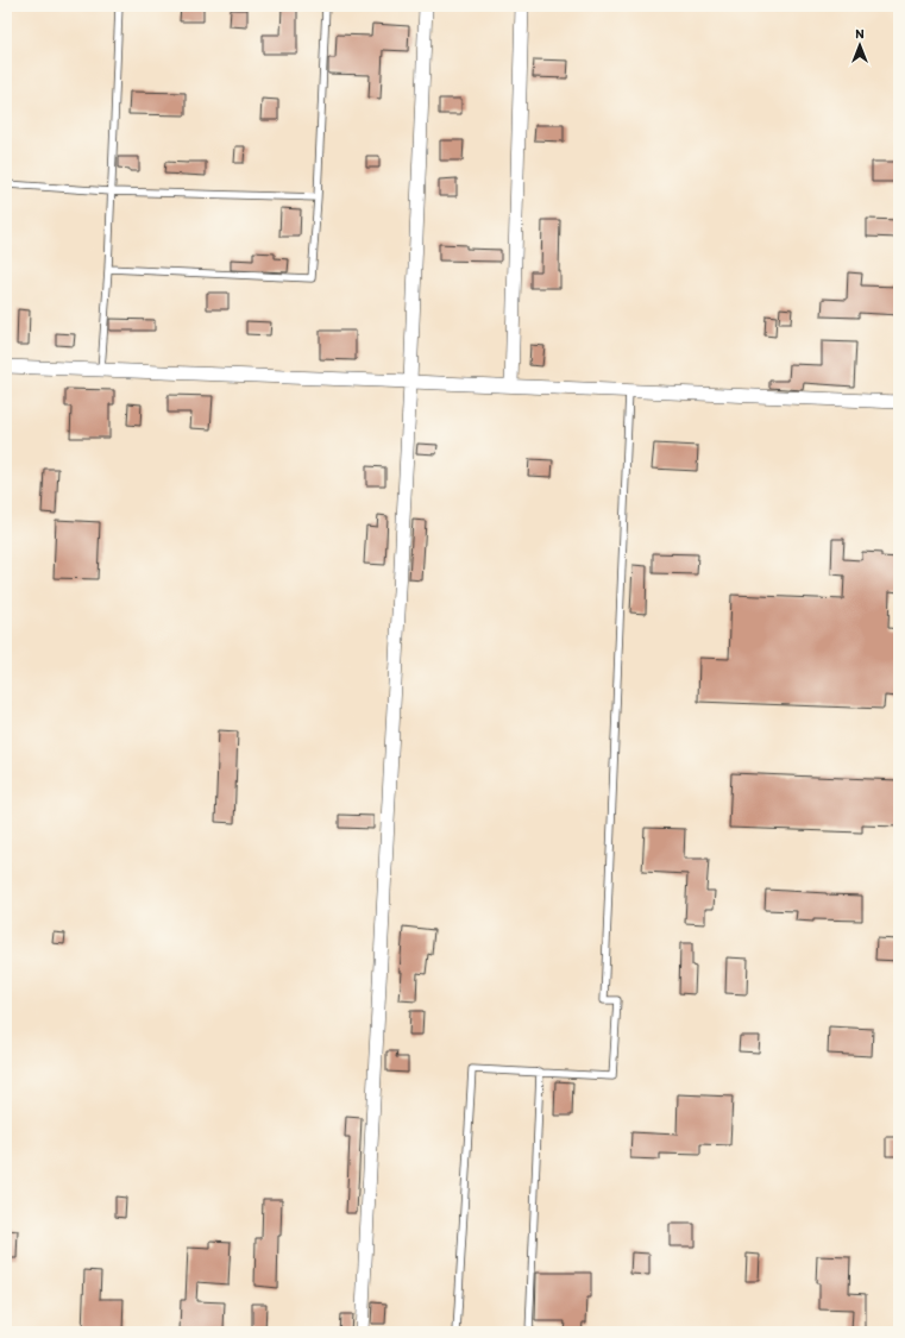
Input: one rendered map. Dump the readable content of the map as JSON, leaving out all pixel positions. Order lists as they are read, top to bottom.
{
  "north": "top"
}
